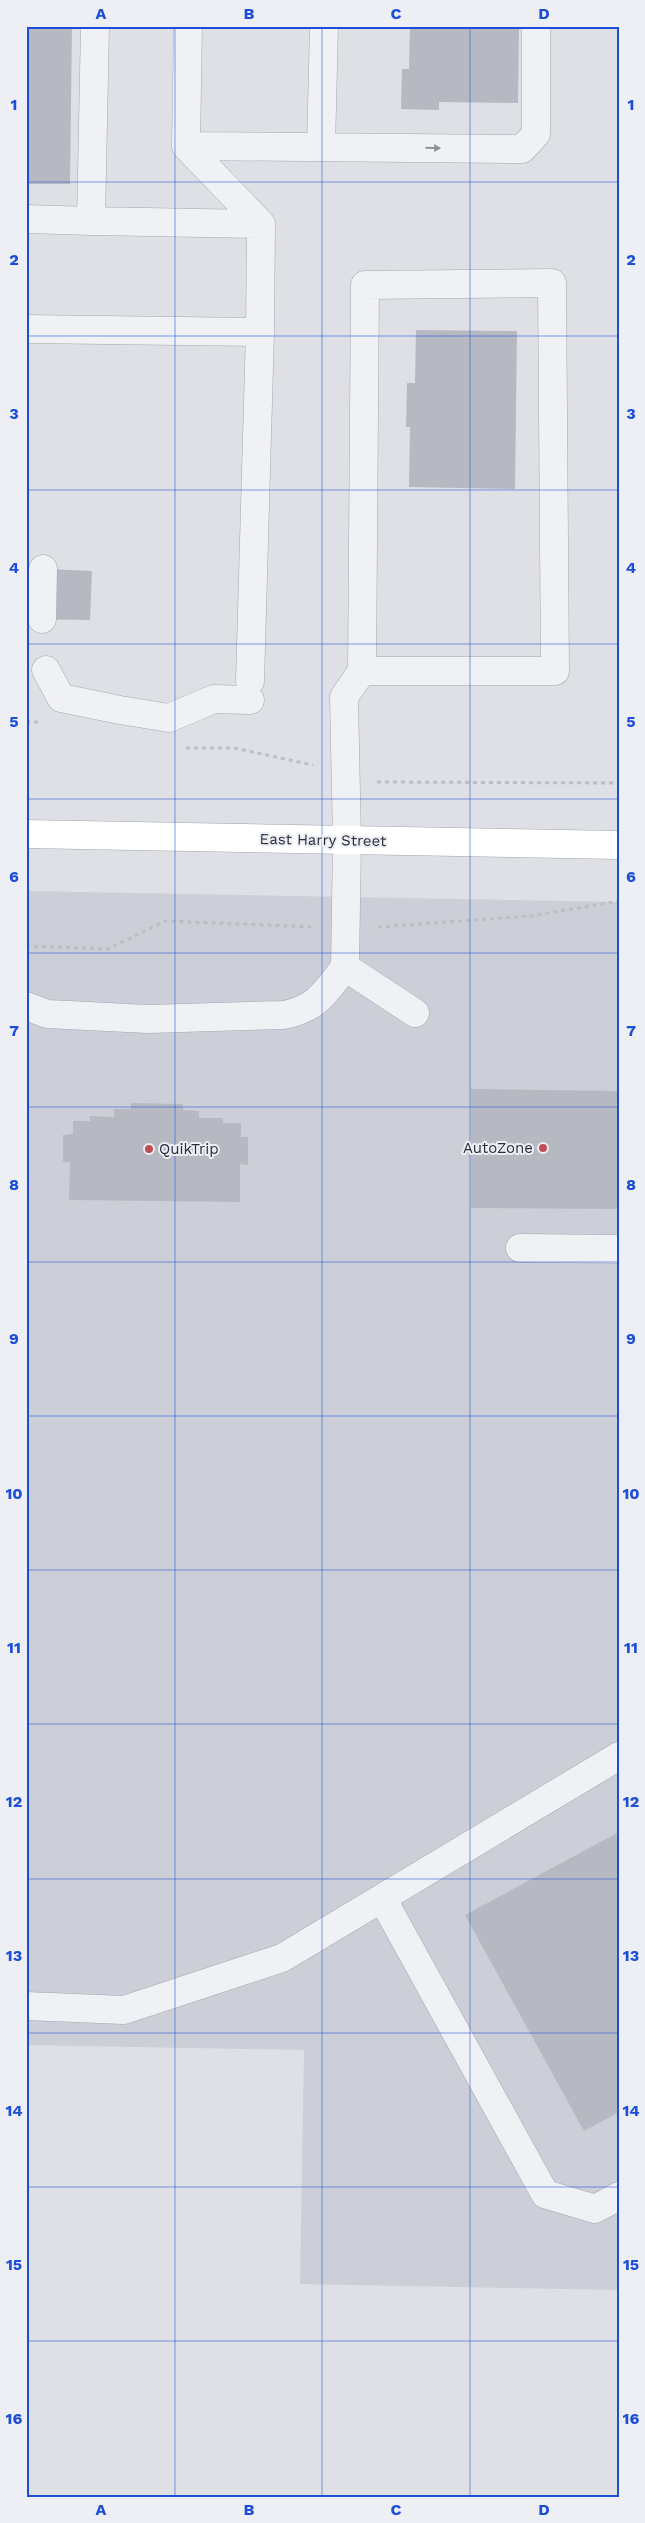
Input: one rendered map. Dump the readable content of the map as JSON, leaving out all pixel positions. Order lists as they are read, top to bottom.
{
  "streets": {
    "main road": ["East Harry Street"]
  },
  "places": ["AutoZone", "QuikTrip"],
  "grid": {
    "columns": [
      "A",
      "B",
      "C",
      "D"
    ],
    "rows": [
      "1",
      "2",
      "3",
      "4",
      "5",
      "6",
      "7",
      "8",
      "9",
      "10",
      "11",
      "12",
      "13",
      "14",
      "15",
      "16"
    ]
  }
}
